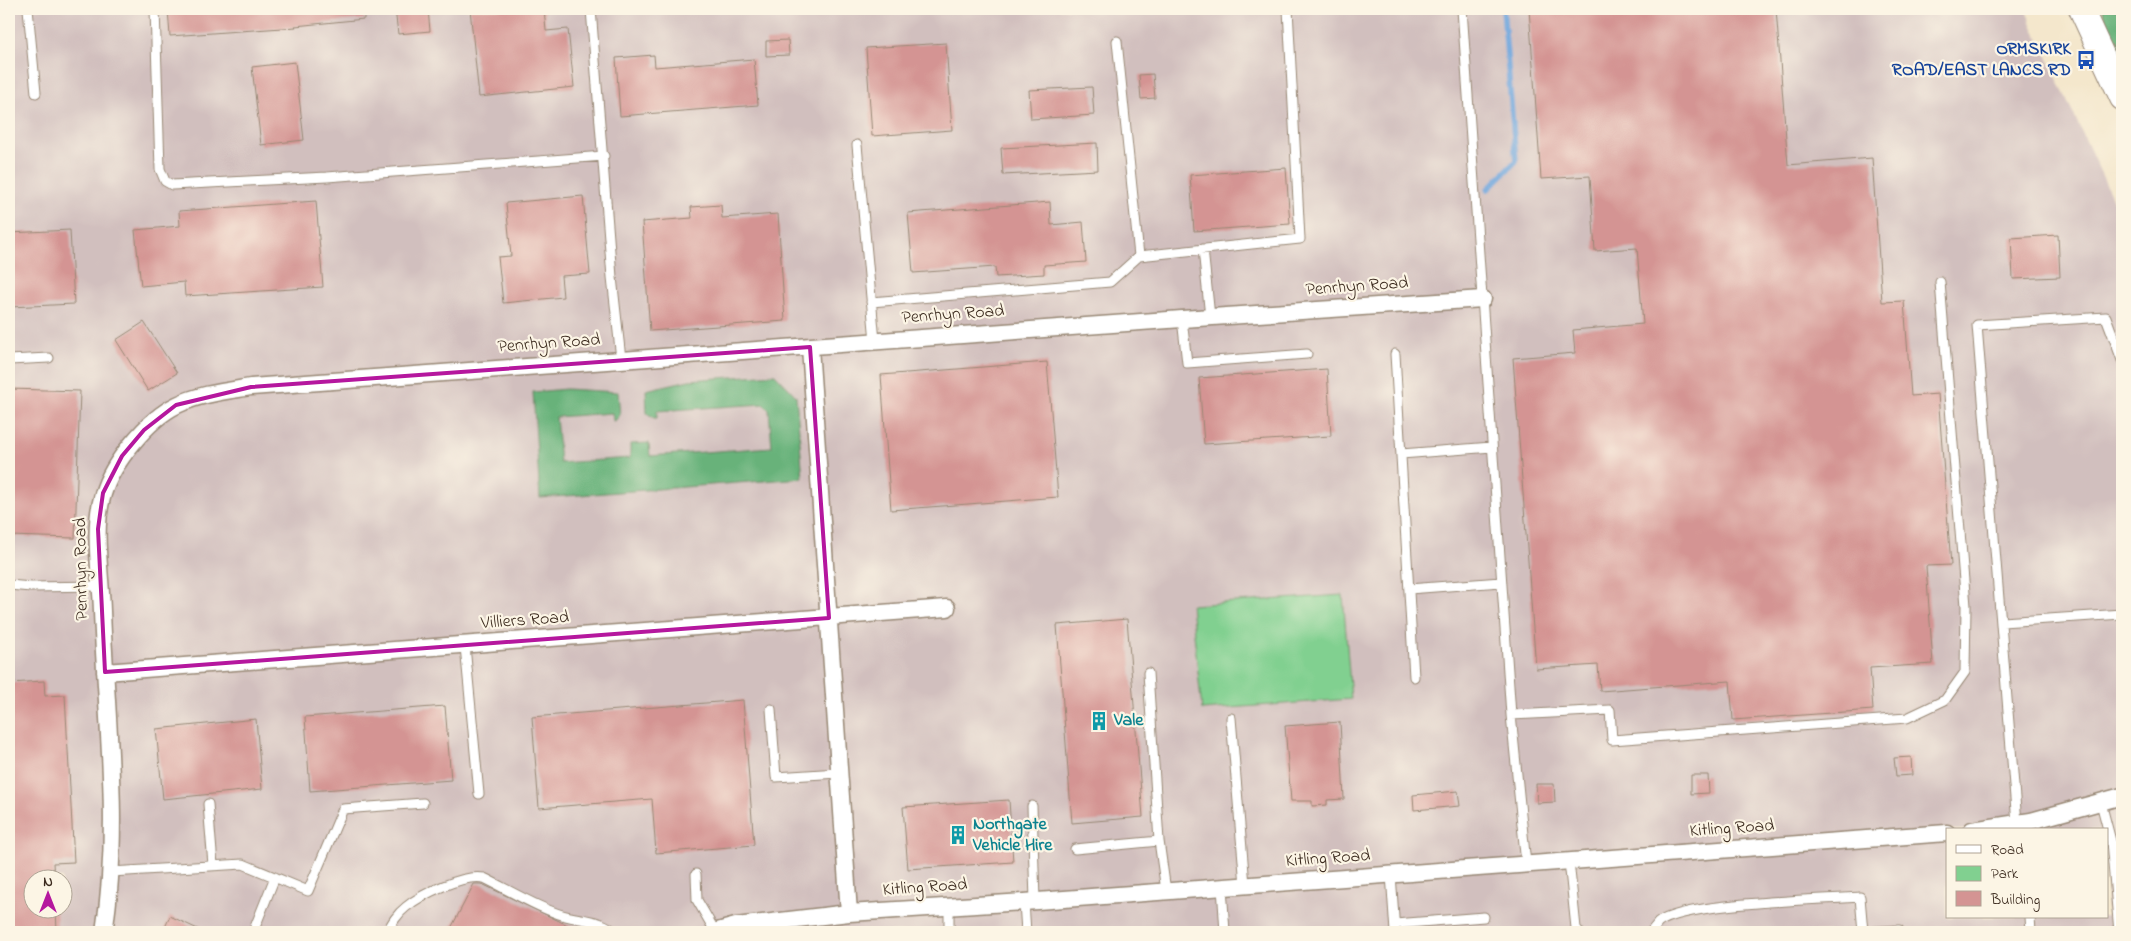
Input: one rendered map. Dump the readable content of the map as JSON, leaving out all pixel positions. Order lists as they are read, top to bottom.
{
  "streets": {
    "street": ["Penrhyn Road", "Villiers Road", "Kitling Road"]
  },
  "crossings": [
    ["Penrhyn Road", "Villiers Road"]
  ],
  "places": {
    "bus stop": ["ORMSKIRK ROAD/EAST LANCS RD"],
    "building": ["Vale", "Northgate Vehicle Hire"]
  },
  "legend": ["Road", "Park", "Building"],
  "north": "top"
}
